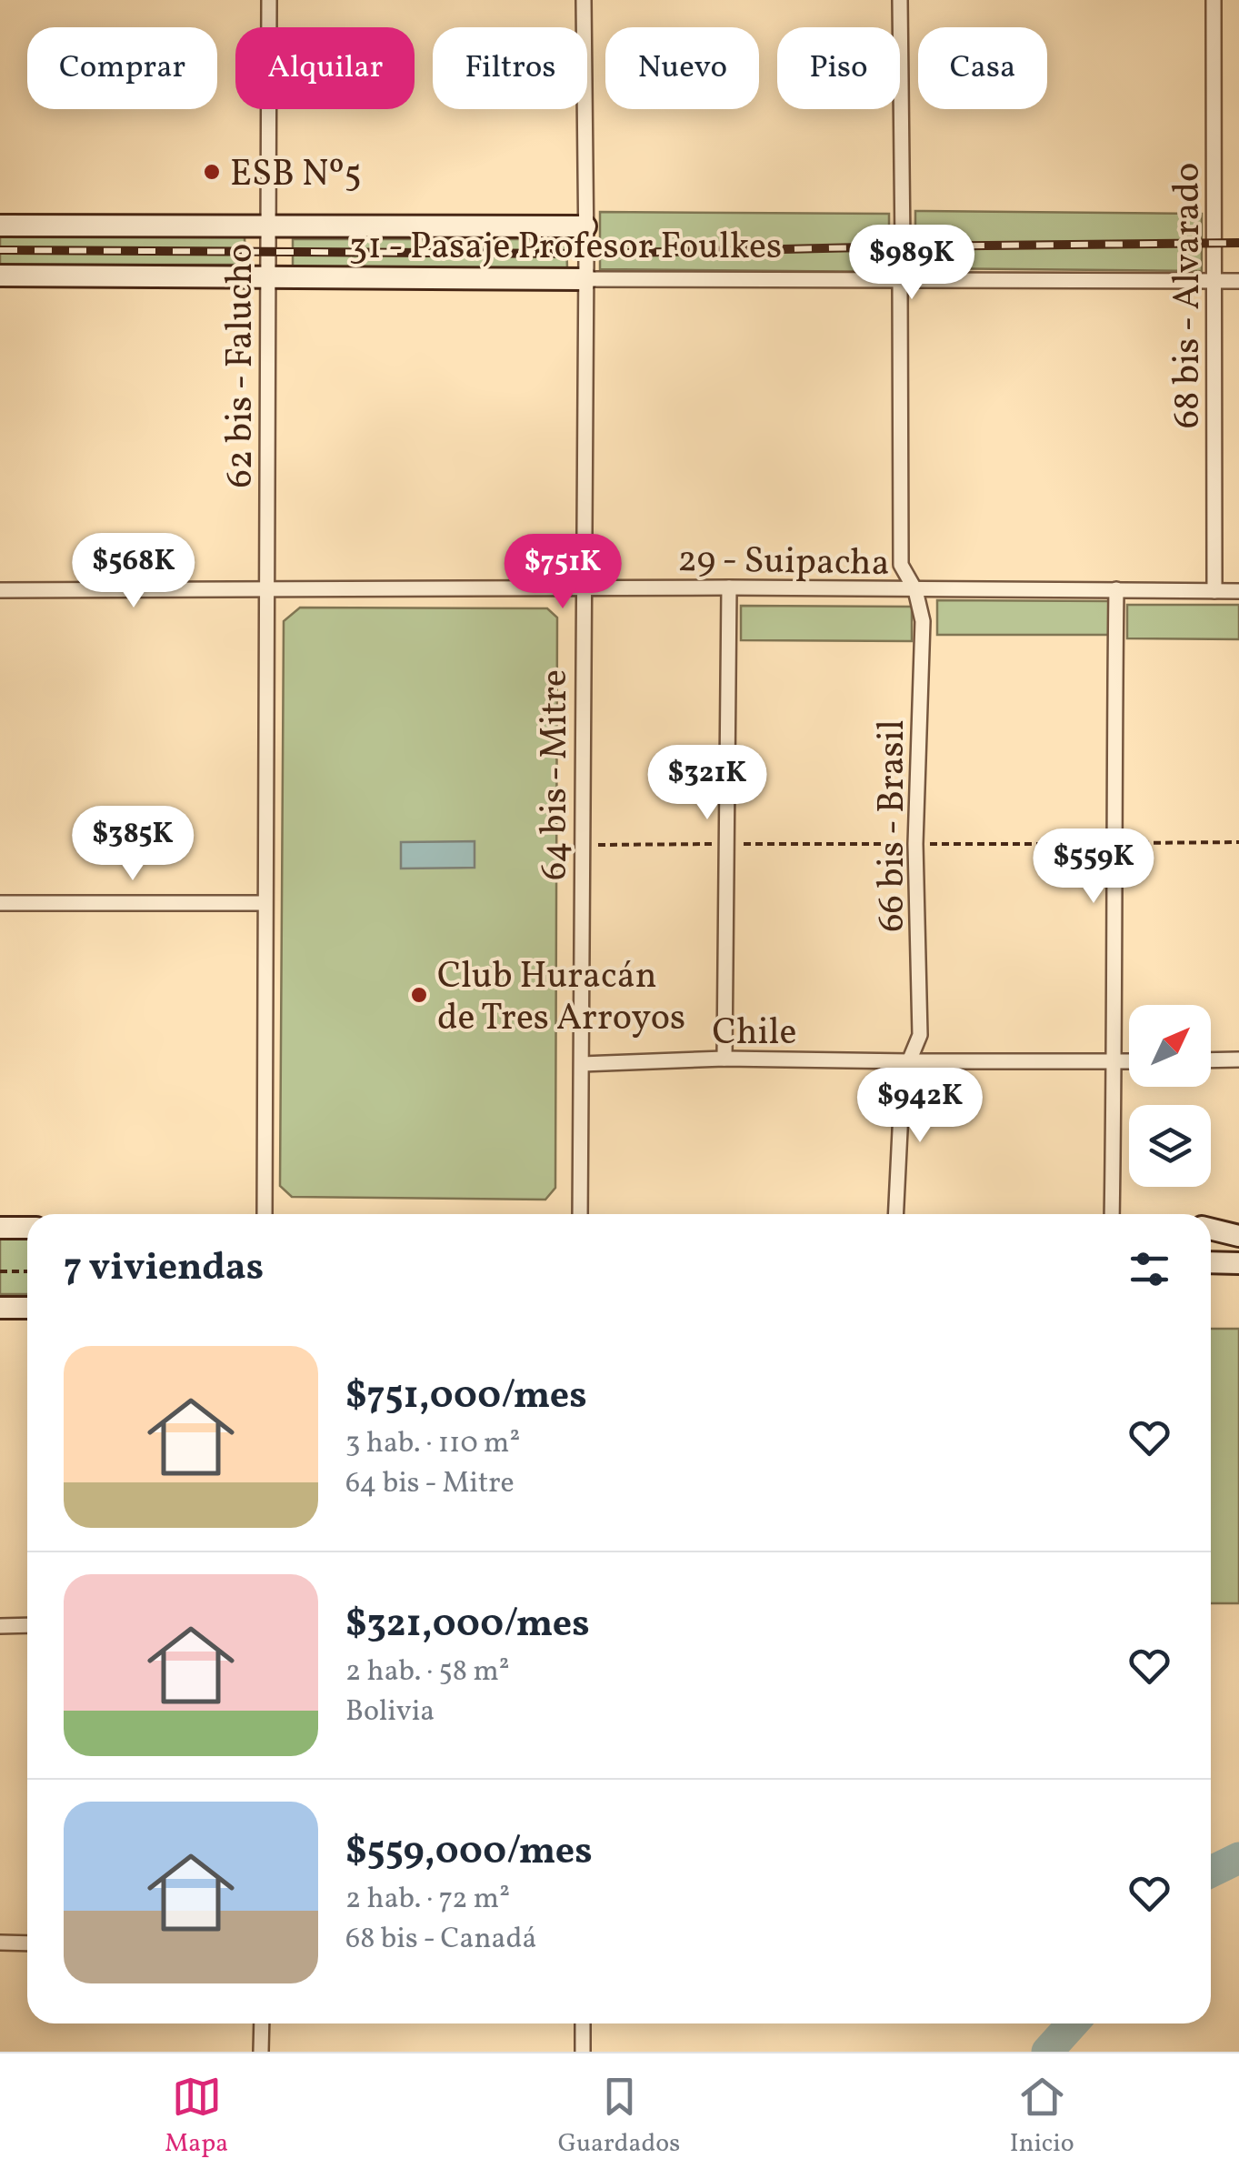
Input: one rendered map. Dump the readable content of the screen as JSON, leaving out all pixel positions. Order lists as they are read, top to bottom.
{
  "streets": {
    "street": [
      "31 - Pasaje Profesor Foulkes",
      "68 bis - Alvarado",
      "62 bis - Falucho",
      "29 - Suipacha",
      "64 bis - Mitre",
      "66 bis - Brasil",
      "Chile"
    ]
  },
  "crossings": [
    ["31 - Pasaje Profesor Foulkes", "68 bis - Alvarado"],
    ["31 - Pasaje Profesor Foulkes", "62 bis - Falucho"],
    ["31 - Pasaje Profesor Foulkes", "64 bis - Mitre"],
    ["31 - Pasaje Profesor Foulkes", "66 bis - Brasil"],
    ["68 bis - Alvarado", "29 - Suipacha"],
    ["62 bis - Falucho", "29 - Suipacha"],
    ["29 - Suipacha", "64 bis - Mitre"],
    ["29 - Suipacha", "66 bis - Brasil"],
    ["64 bis - Mitre", "Chile"],
    ["66 bis - Brasil", "Chile"]
  ],
  "places": ["ESB Nº5", "Club Huracán de Tres Arroyos"],
  "north": "top right",
  "page": {
    "chip": [
      "Comprar",
      "Alquilar",
      "Filtros",
      "Nuevo",
      "Piso",
      "Casa"
    ],
    "price": [
      "$989K",
      "$568K",
      "$751K",
      "$321K",
      "$385K",
      "$559K",
      "$942K"
    ],
    "heading": "7 viviendas",
    "list": [
      {
        "name": "$751,000/mes",
        "note": "3 hab. · 110 m² · 64 bis - Mitre"
      },
      {
        "name": "$321,000/mes",
        "note": "2 hab. · 58 m² · Bolivia"
      },
      {
        "name": "$559,000/mes",
        "note": "2 hab. · 72 m² · 68 bis - Canadá"
      }
    ],
    "tabs": ["Mapa", "Guardados", "Inicio"]
  }
}
